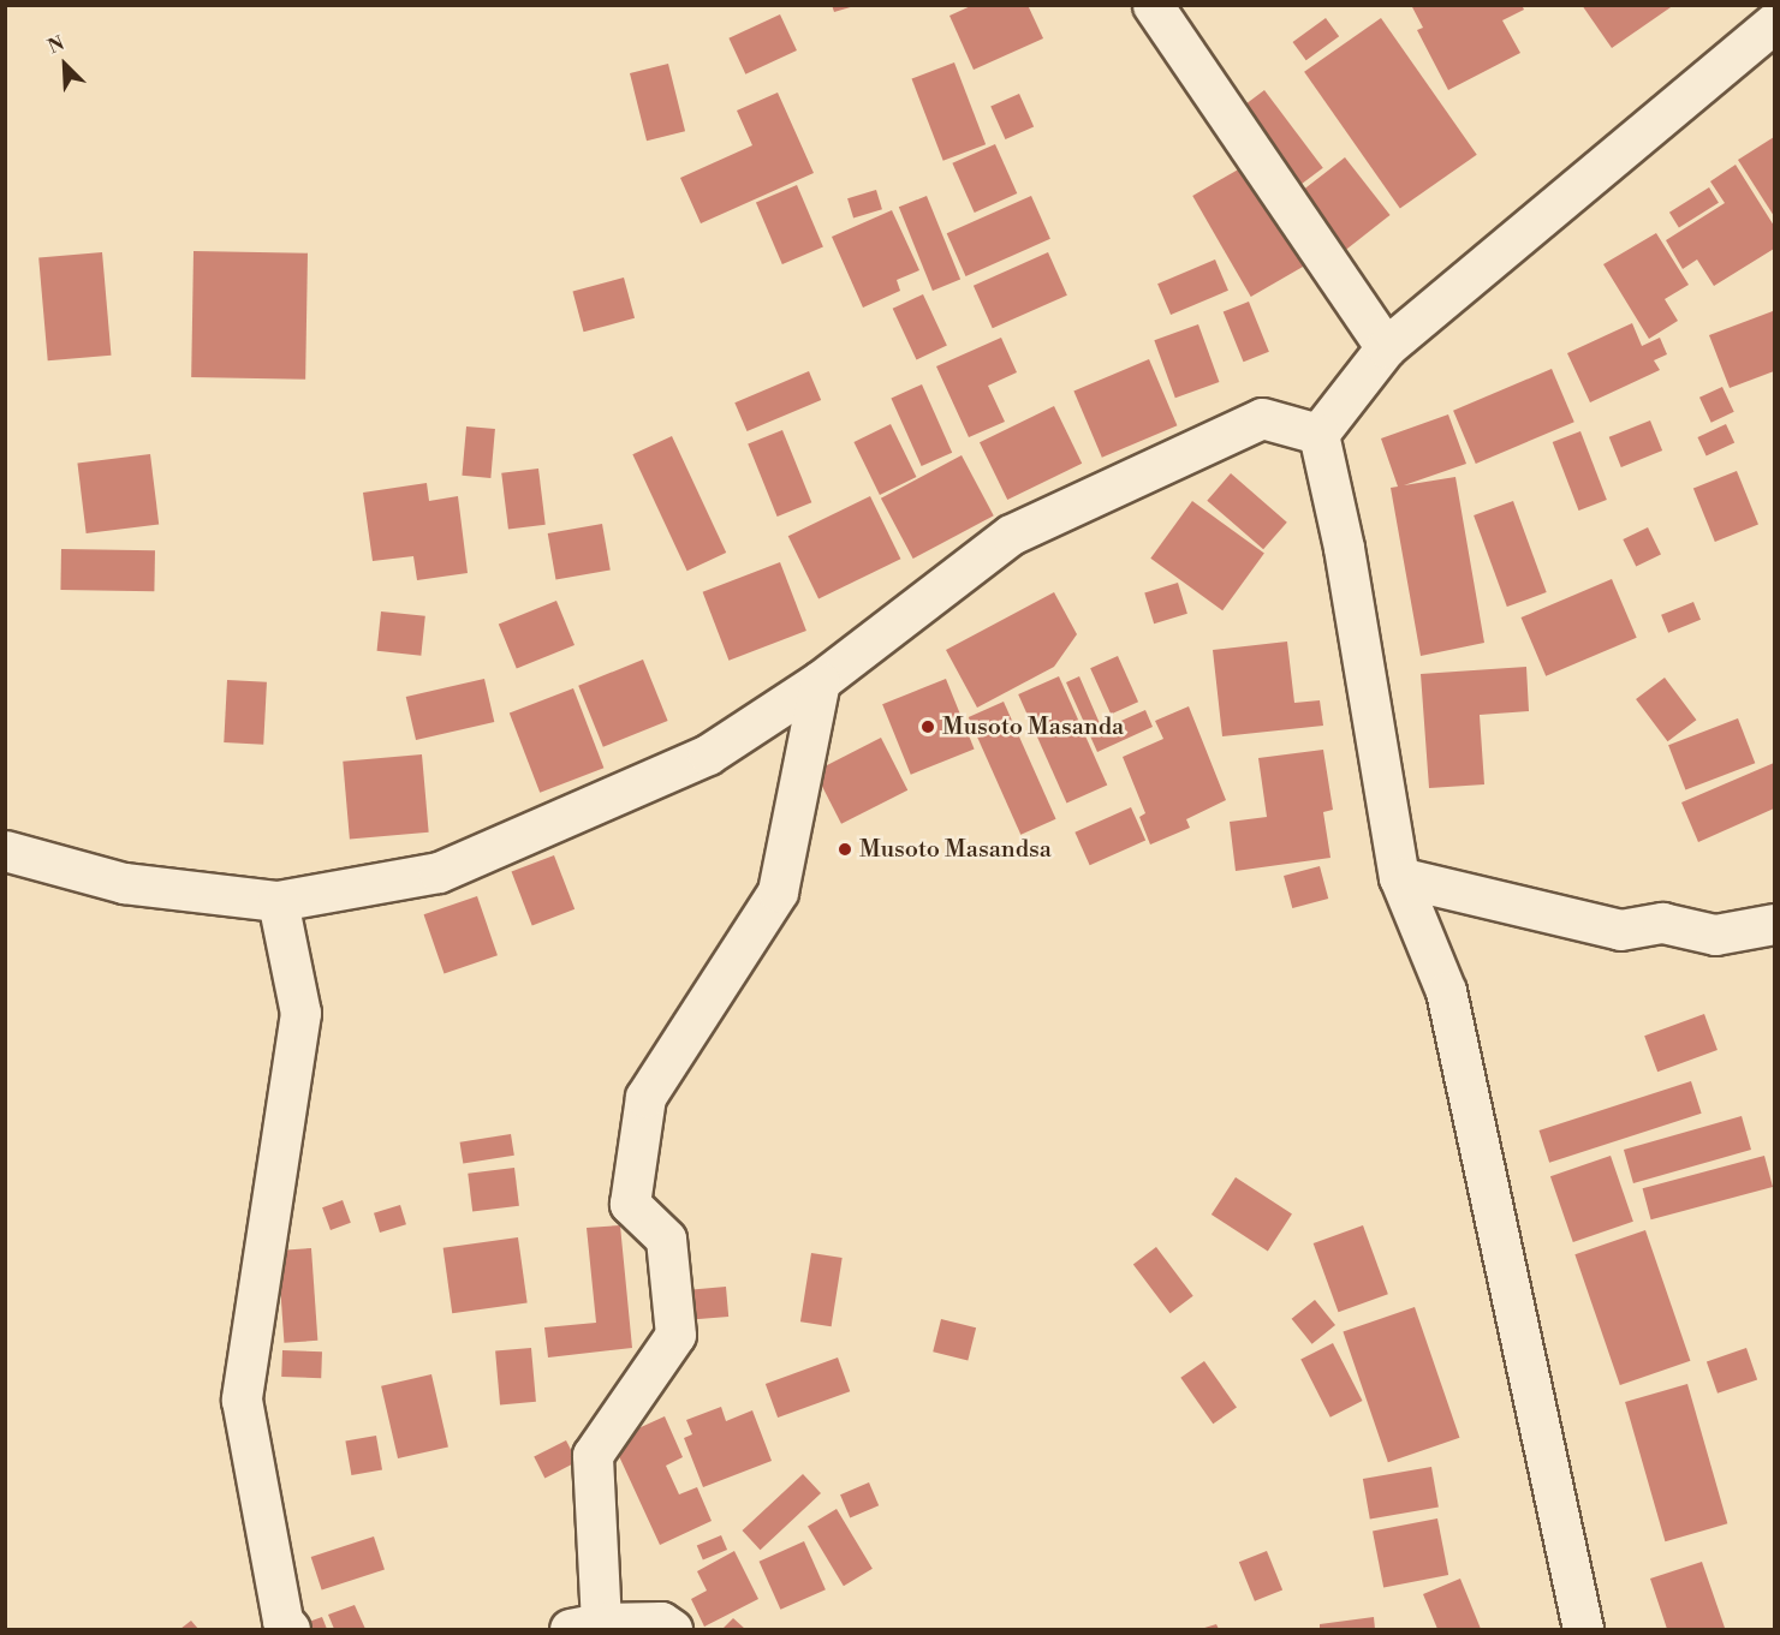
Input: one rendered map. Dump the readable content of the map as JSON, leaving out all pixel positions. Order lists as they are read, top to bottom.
{
  "places": ["Musoto Masanda", "Musoto Masandsa"],
  "north": "top left"
}
